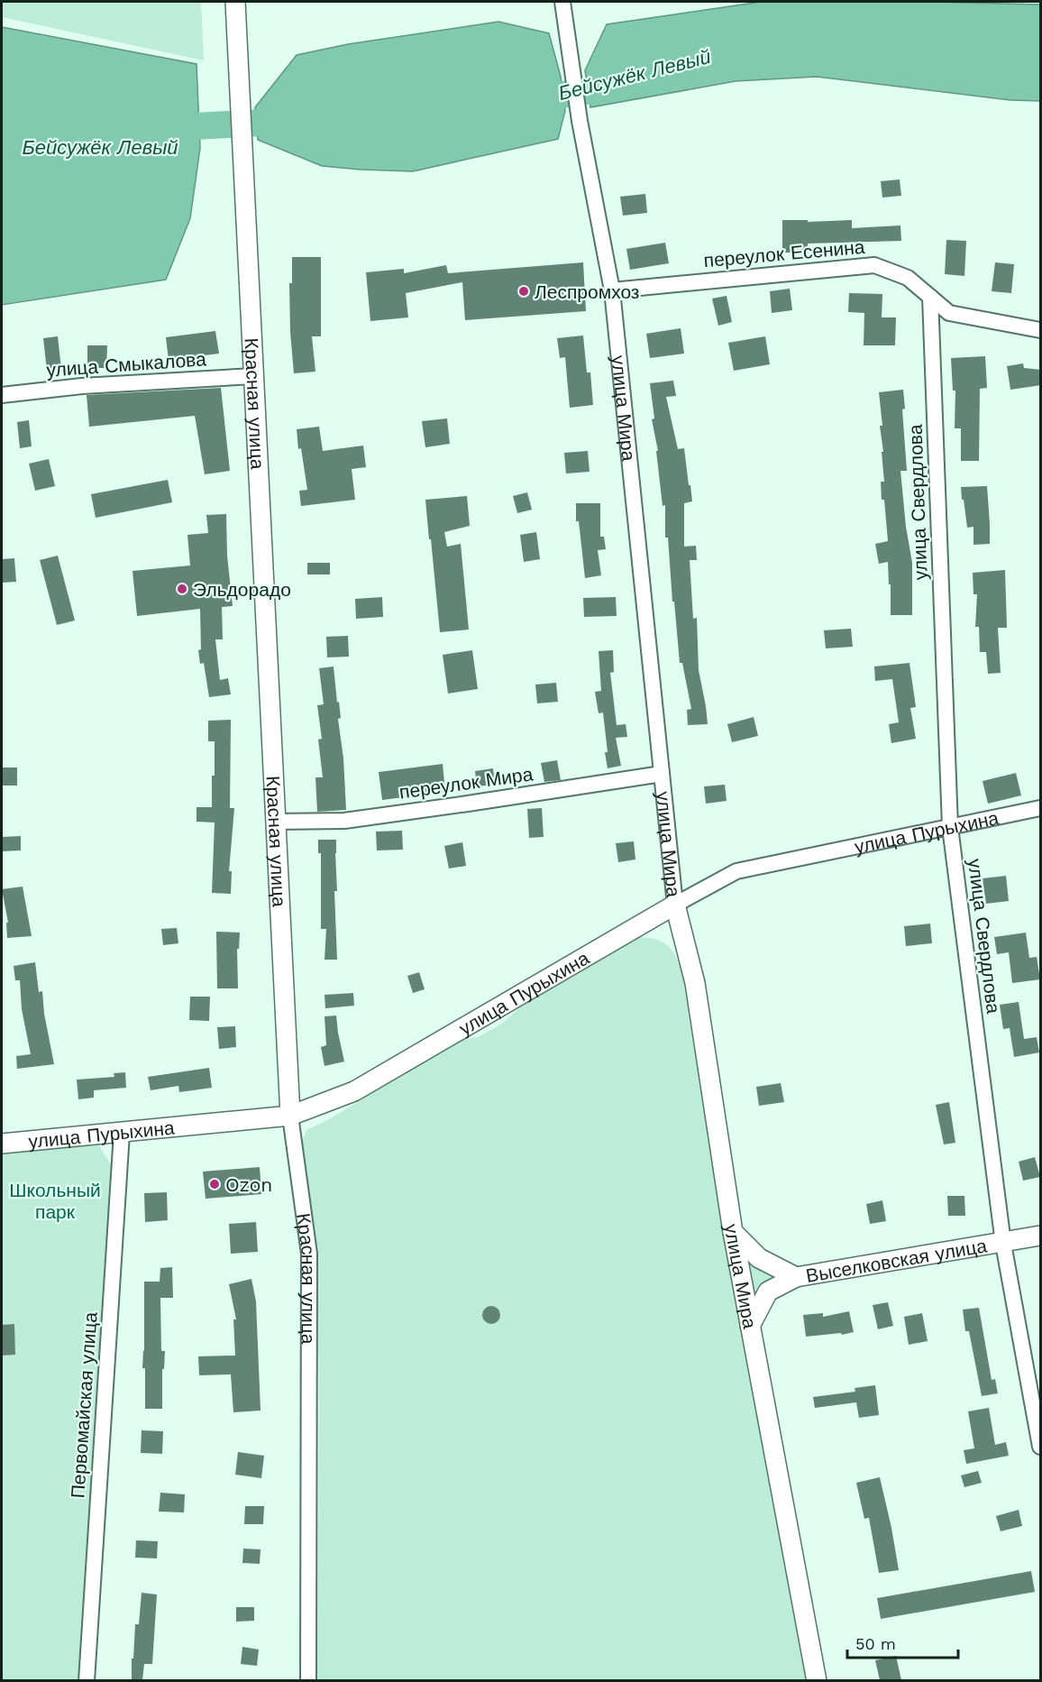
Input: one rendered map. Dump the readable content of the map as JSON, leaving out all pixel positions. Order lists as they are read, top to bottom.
{
  "streets": {
    "street": [
      "переулок Есенина",
      "улица Смыкалова",
      "Красная улица",
      "улица Мира",
      "улица Свердлова",
      "переулок Мира",
      "улица Пурыхина",
      "Выселковская улица",
      "Первомайская улица"
    ]
  },
  "crossings": [
    ["переулок Есенина", "улица Мира"],
    ["переулок Есенина", "улица Свердлова"],
    ["улица Смыкалова", "Красная улица"],
    ["Красная улица", "переулок Мира"],
    ["Красная улица", "улица Пурыхина"],
    ["улица Мира", "переулок Мира"],
    ["улица Мира", "улица Пурыхина"],
    ["улица Мира", "Выселковская улица"],
    ["улица Свердлова", "улица Пурыхина"],
    ["улица Свердлова", "Выселковская улица"],
    ["улица Пурыхина", "Первомайская улица"]
  ],
  "water": ["Бейсужёк Левый"],
  "parks": ["Школьный парк"],
  "places": ["Леспромхоз", "Эльдорадо", "Ozon"],
  "scale_bar": "50 m"
}
